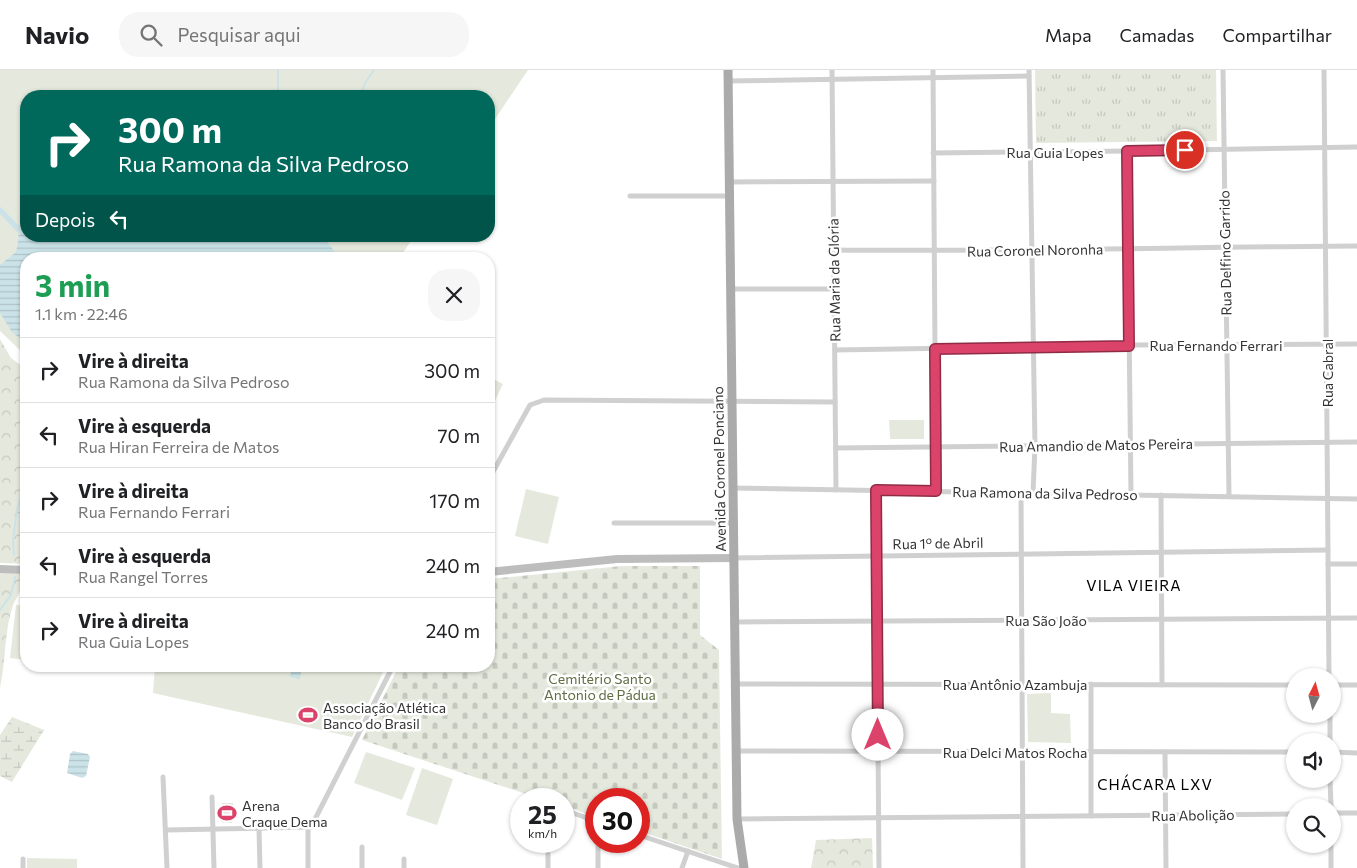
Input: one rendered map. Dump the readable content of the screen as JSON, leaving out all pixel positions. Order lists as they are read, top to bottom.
{
  "streets": {
    "main road": ["Avenida Coronel Ponciano"],
    "street": [
      "Rua Guia Lopes",
      "Rua Coronel Noronha",
      "Rua Delfino Garrido",
      "Rua Maria da Glória",
      "Rua Fernando Ferrari",
      "Rua Cabral",
      "Rua Amandio de Matos Pereira",
      "Rua Ramona da Silva Pedroso",
      "Rua 1º de Abril",
      "Rua São João",
      "Rua Antônio Azambuja",
      "Rua Delci Matos Rocha",
      "Rua Abolição"
    ]
  },
  "crossings": [
    ["Rua Guia Lopes", "Rua Delfino Garrido"],
    ["Rua Guia Lopes", "Rua Cabral"],
    ["Rua Coronel Noronha", "Rua Delfino Garrido"],
    ["Rua Coronel Noronha", "Rua Maria da Glória"],
    ["Rua Coronel Noronha", "Rua Cabral"],
    ["Rua Delfino Garrido", "Rua Fernando Ferrari"],
    ["Rua Delfino Garrido", "Rua Amandio de Matos Pereira"],
    ["Rua Delfino Garrido", "Rua Ramona da Silva Pedroso"],
    ["Rua Maria da Glória", "Rua Fernando Ferrari"],
    ["Rua Maria da Glória", "Rua Amandio de Matos Pereira"],
    ["Rua Maria da Glória", "Rua Ramona da Silva Pedroso"],
    ["Rua Fernando Ferrari", "Rua Cabral"],
    ["Rua Cabral", "Rua Amandio de Matos Pereira"],
    ["Rua Cabral", "Rua Ramona da Silva Pedroso"],
    ["Rua Cabral", "Rua 1º de Abril"],
    ["Rua Cabral", "Rua São João"],
    ["Avenida Coronel Ponciano", "Rua Ramona da Silva Pedroso"],
    ["Avenida Coronel Ponciano", "Rua 1º de Abril"],
    ["Avenida Coronel Ponciano", "Rua São João"],
    ["Avenida Coronel Ponciano", "Rua Antônio Azambuja"],
    ["Avenida Coronel Ponciano", "Rua Delci Matos Rocha"],
    ["Avenida Coronel Ponciano", "Rua Abolição"]
  ],
  "districts": ["VILA VIEIRA", "CHÁCARA LXV"],
  "parks": ["Cemitério Santo Antonio de Pádua"],
  "places": {
    "sports": ["Associação Atlética Banco do Brasil", "Arena Craque Dema"]
  },
  "north": "top",
  "page": {
    "header": "Navio",
    "search": "Pesquisar aqui",
    "nav": ["Mapa", "Camadas", "Compartilhar"],
    "turn": ["300 m", "Rua Ramona da Silva Pedroso"],
    "then": "Depois",
    "heading": ["3 min", "1.1 km · 22:46"],
    "list": [
      {
        "name": "Vire à direita",
        "note": "Rua Ramona da Silva Pedroso",
        "value": "300 m"
      },
      {
        "name": "Vire à esquerda",
        "note": "Rua Hiran Ferreira de Matos",
        "value": "70 m"
      },
      {
        "name": "Vire à direita",
        "note": "Rua Fernando Ferrari",
        "value": "170 m"
      },
      {
        "name": "Vire à esquerda",
        "note": "Rua Rangel Torres",
        "value": "240 m"
      },
      {
        "name": "Vire à direita",
        "note": "Rua Guia Lopes",
        "value": "240 m"
      }
    ],
    "speed": "25 km/h",
    "limit": "30"
  }
}
